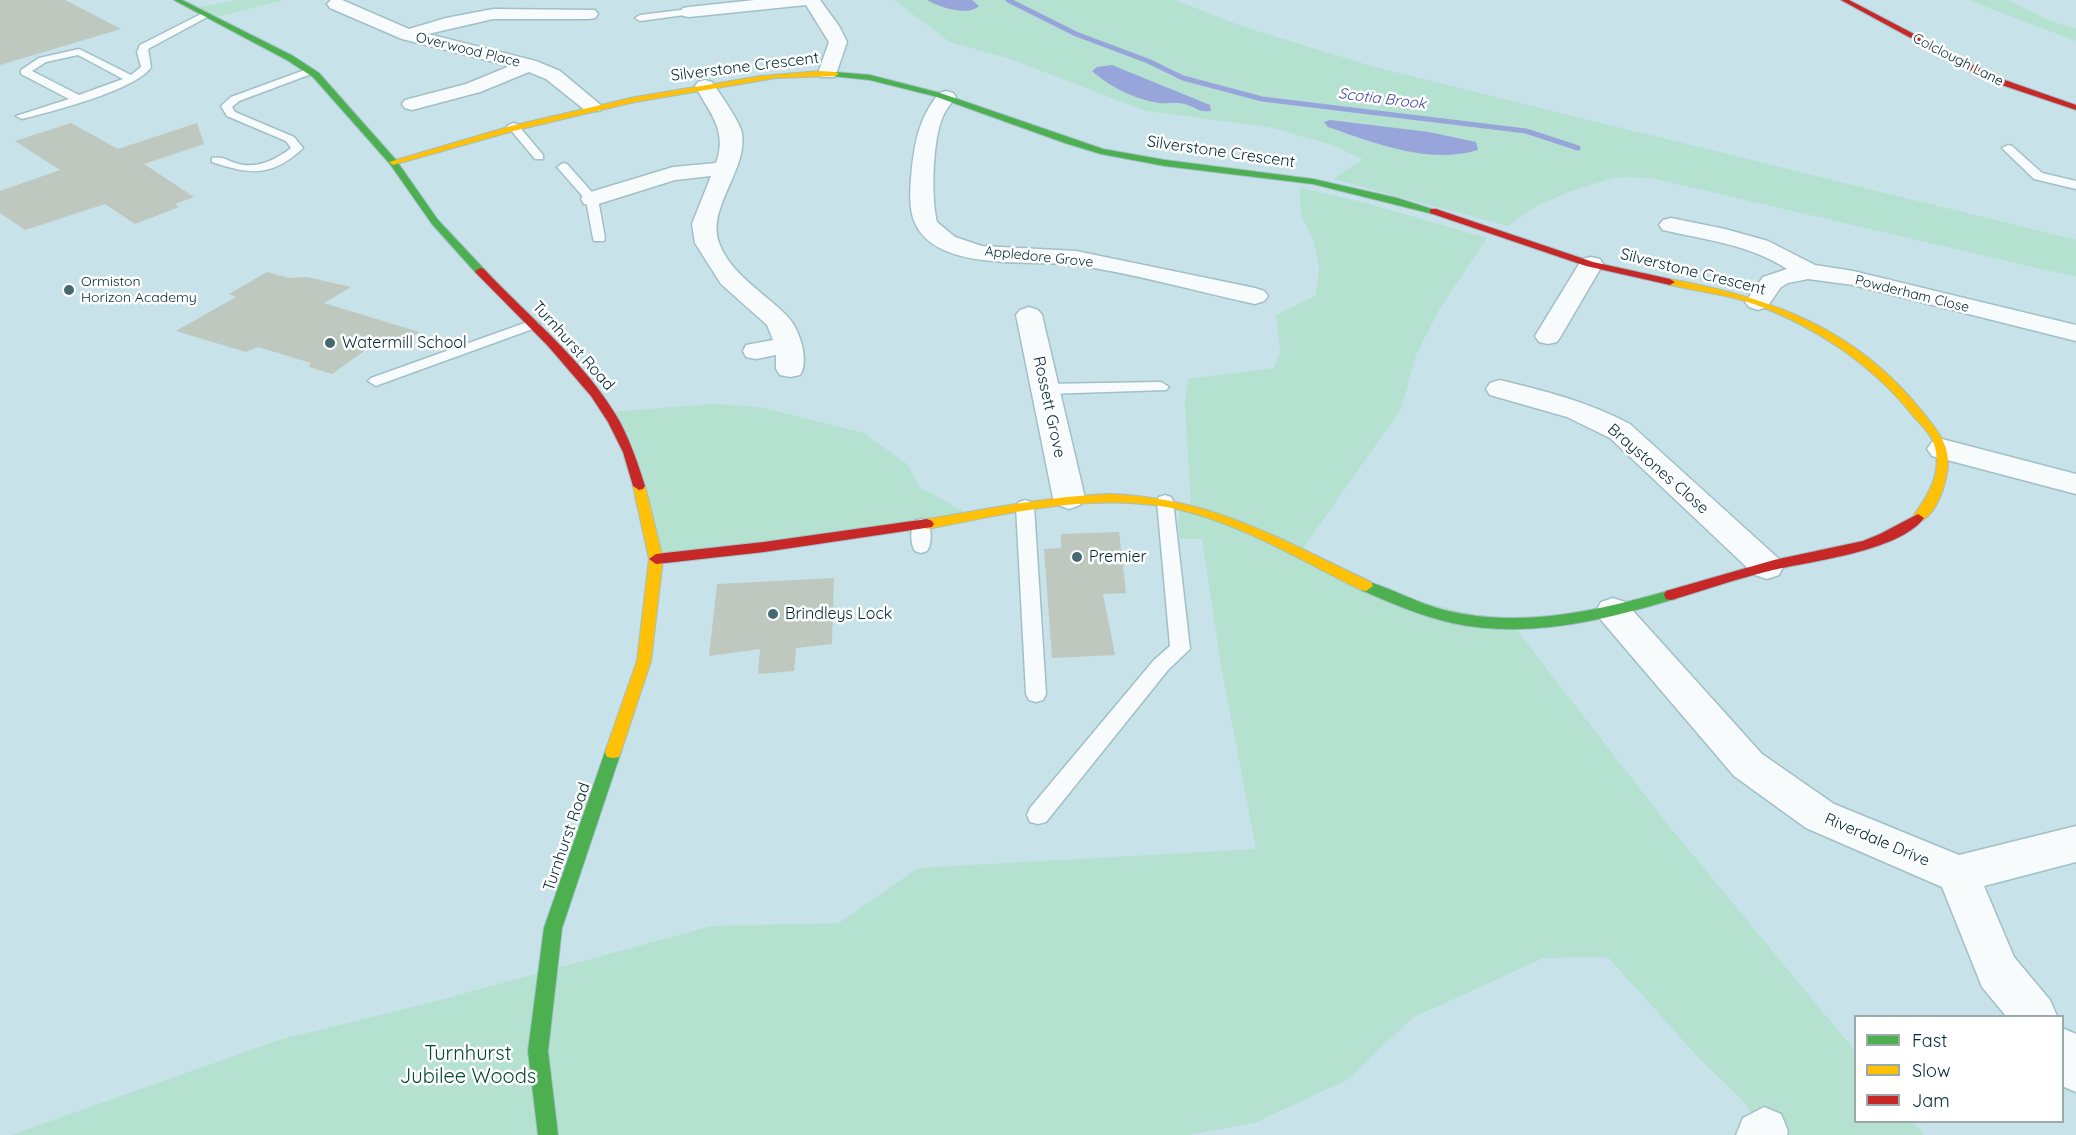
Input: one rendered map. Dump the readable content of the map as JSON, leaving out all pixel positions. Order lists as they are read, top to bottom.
{
  "streets": {
    "street": [
      "Overwood Place",
      "Colclough Lane",
      "Silverstone Crescent",
      "Appledore Grove",
      "Powderham Close",
      "Turnhurst Road",
      "Rossett Grove",
      "Braystones Close",
      "Riverdale Drive"
    ]
  },
  "crossings": [
    ["Overwood Place", "Silverstone Crescent"],
    ["Silverstone Crescent", "Appledore Grove"],
    ["Silverstone Crescent", "Powderham Close"],
    ["Silverstone Crescent", "Turnhurst Road"]
  ],
  "water": ["Scotia Brook"],
  "parks": ["Turnhurst Jubilee Woods"],
  "places": [
    "Ormiston Horizon Academy",
    "Watermill School",
    "Premier",
    "Brindleys Lock"
  ],
  "legend": ["Fast", "Slow", "Jam"]
}
